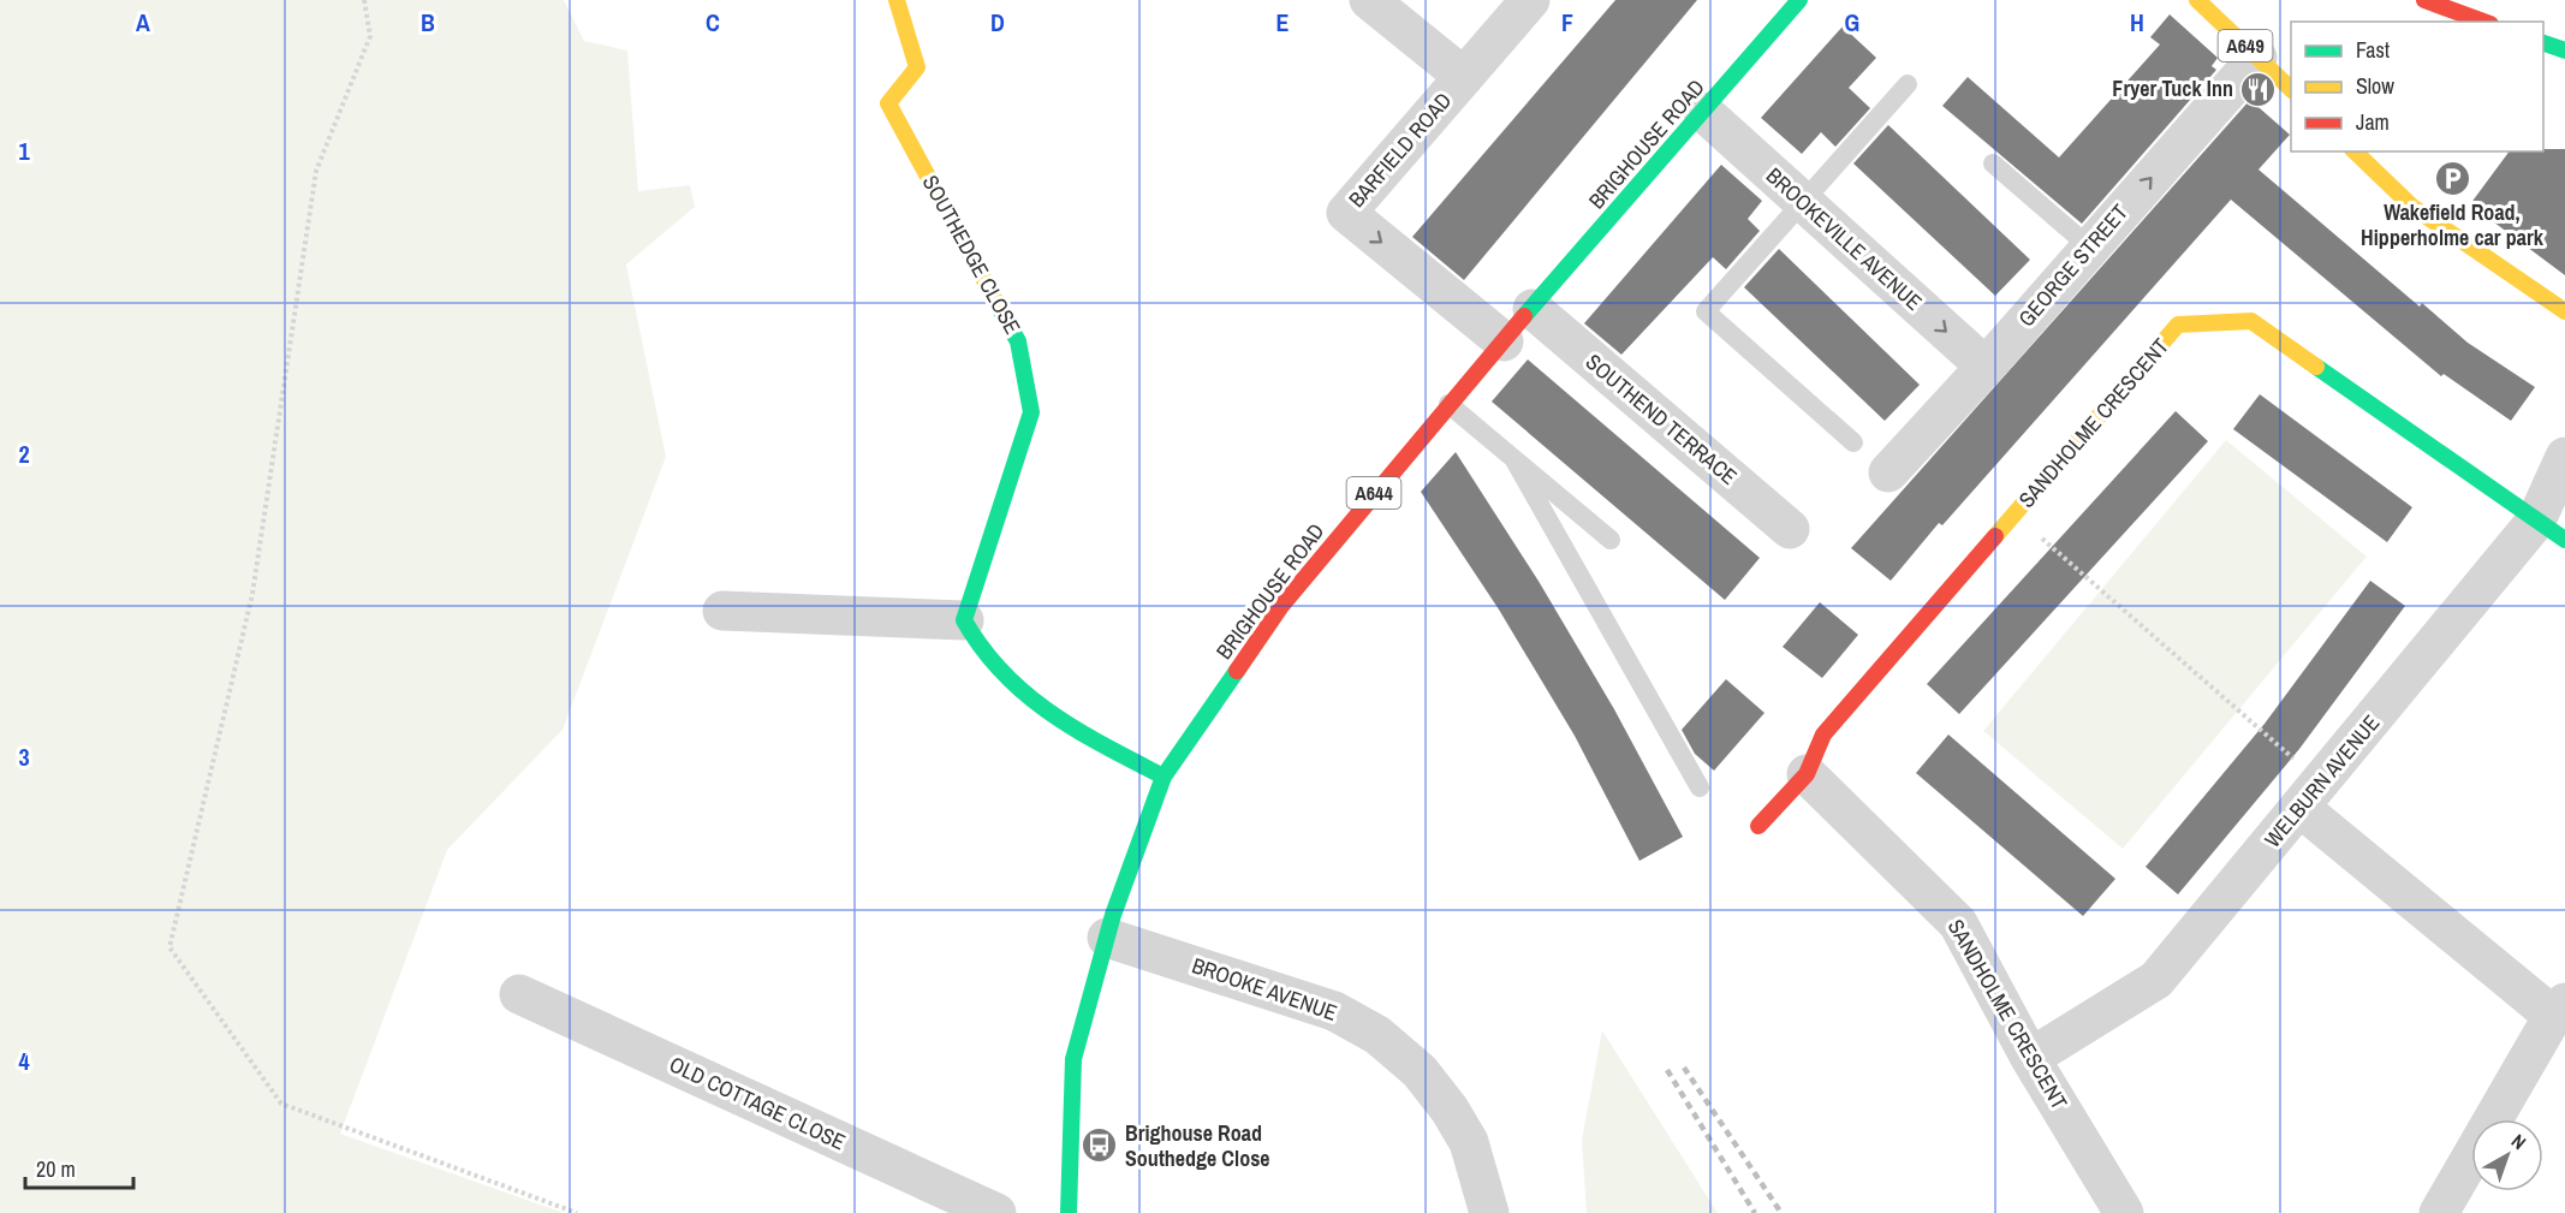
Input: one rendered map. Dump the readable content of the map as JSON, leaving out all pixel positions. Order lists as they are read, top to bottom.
{
  "streets": {
    "main road": [
      "A649",
      "BRIGHOUSE ROAD",
      "SOUTHEDGE CLOSE",
      "SANDHOLME CRESCENT",
      "A644"
    ],
    "street": [
      "BARFIELD ROAD",
      "BROOKEVILLE AVENUE",
      "GEORGE STREET",
      "SOUTHEND TERRACE",
      "WELBURN AVENUE",
      "BROOKE AVENUE",
      "OLD COTTAGE CLOSE"
    ]
  },
  "crossings": [
    ["A649", "GEORGE STREET"],
    ["BRIGHOUSE ROAD", "BARFIELD ROAD"],
    ["BRIGHOUSE ROAD", "BROOKEVILLE AVENUE"],
    ["BRIGHOUSE ROAD", "SOUTHEND TERRACE"],
    ["BRIGHOUSE ROAD", "BROOKE AVENUE"],
    ["BROOKEVILLE AVENUE", "GEORGE STREET"],
    ["SANDHOLME CRESCENT", "WELBURN AVENUE"]
  ],
  "one_way": ["BROOKEVILLE AVENUE", "GEORGE STREET"],
  "places": {
    "restaurant": ["Fryer Tuck Inn"],
    "parking": ["Wakefield Road, Hipperholme car park"],
    "bus stop": ["Brighouse Road Southedge Close"]
  },
  "legend": ["Fast", "Slow", "Jam"],
  "scale_bar": "20 m",
  "north": "top right",
  "grid": {
    "columns": [
      "A",
      "B",
      "C",
      "D",
      "E",
      "F",
      "G",
      "H"
    ],
    "rows": [
      "1",
      "2",
      "3",
      "4"
    ]
  }
}
